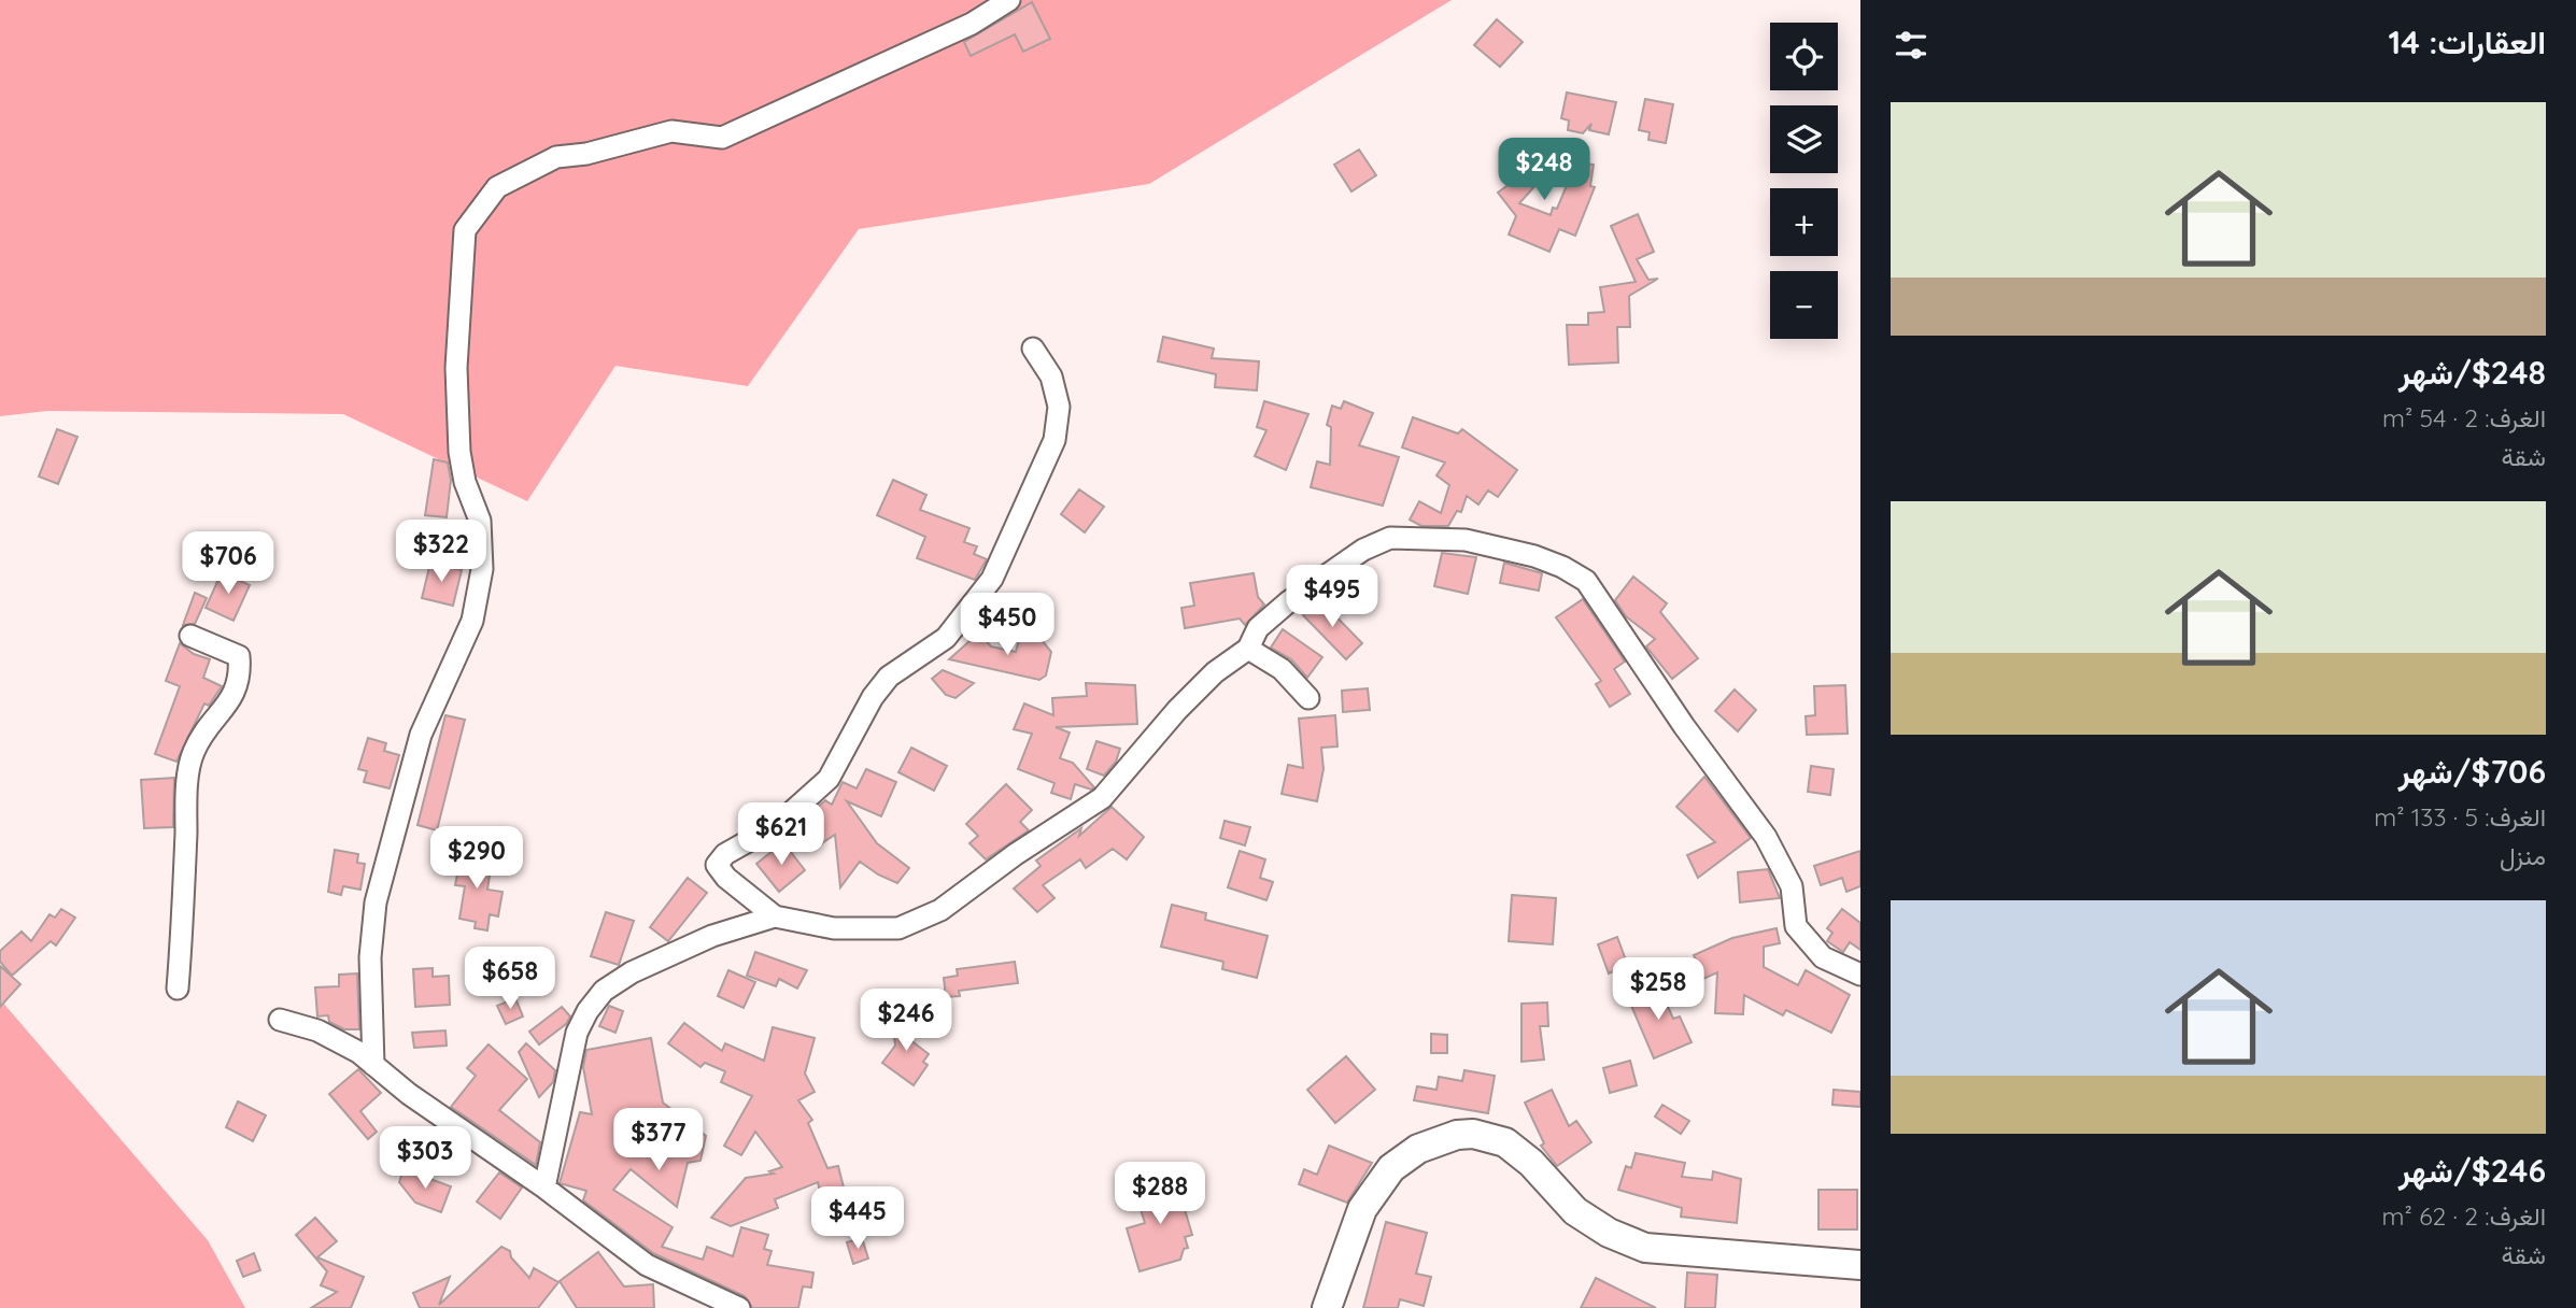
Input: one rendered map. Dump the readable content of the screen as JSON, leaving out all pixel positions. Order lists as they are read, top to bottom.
{
  "page": {
    "heading": "العقارات: 14",
    "map_buttons": ["+", "−"],
    "list": [
      {
        "name": "$248/شهر",
        "note": "الغرف: 2 · 54 m² · شقة"
      },
      {
        "name": "$706/شهر",
        "note": "الغرف: 5 · 133 m² · منزل"
      },
      {
        "name": "$246/شهر",
        "note": "الغرف: 2 · 62 m² · شقة"
      }
    ],
    "price": [
      "$248",
      "$322",
      "$706",
      "$495",
      "$450",
      "$621",
      "$290",
      "$658",
      "$258",
      "$246",
      "$377",
      "$303",
      "$288",
      "$445"
    ]
  }
}
